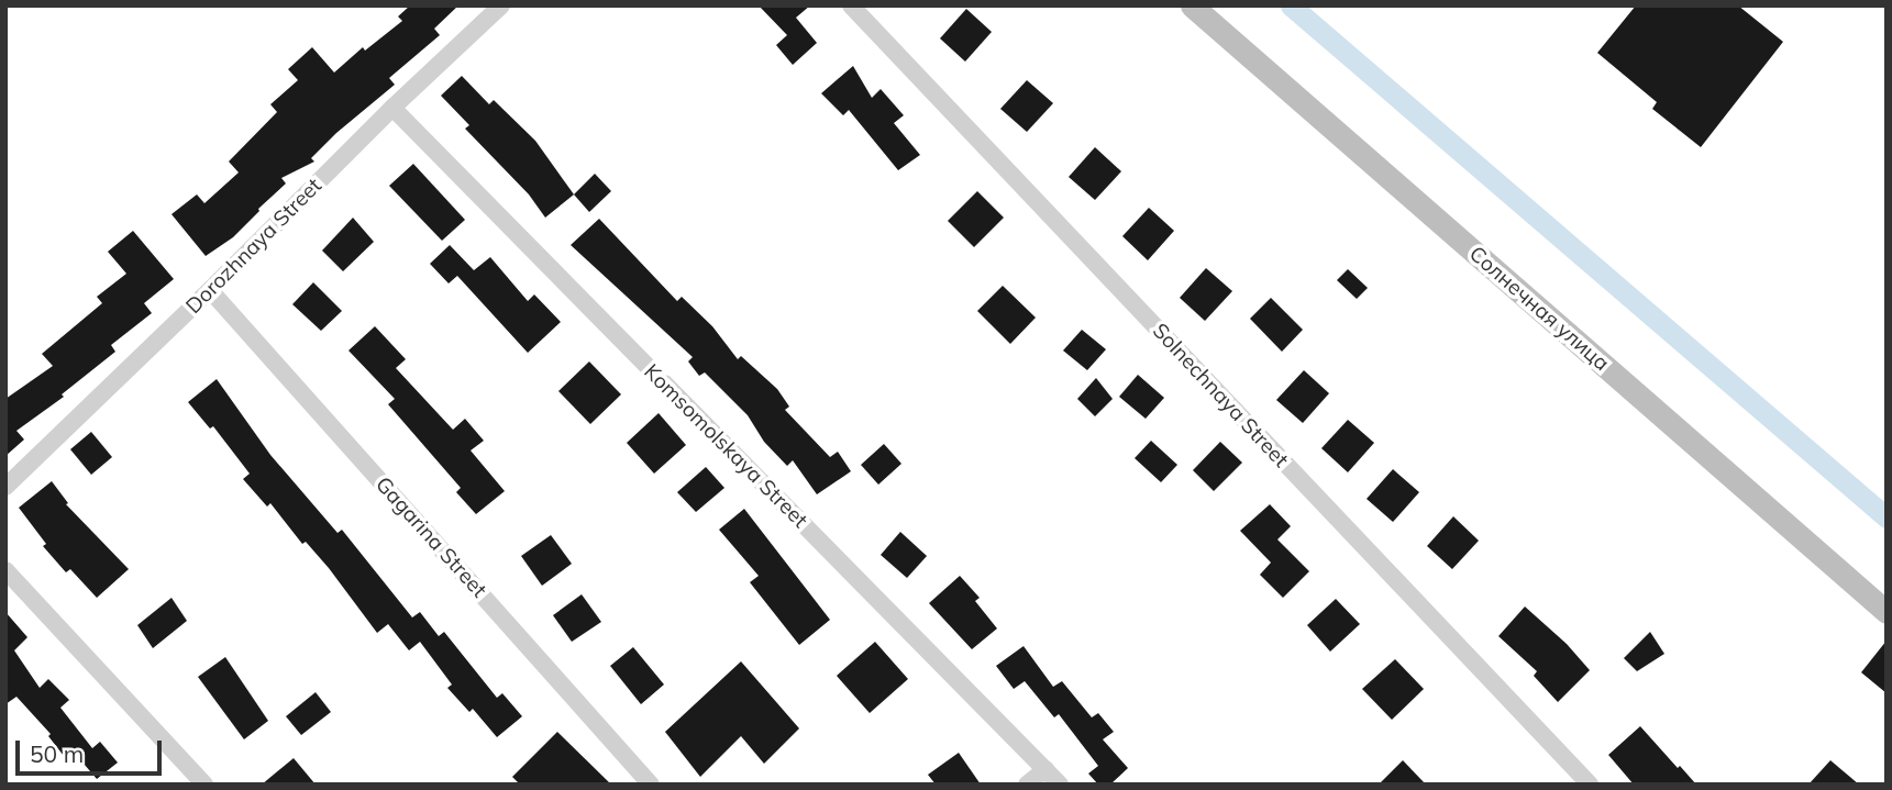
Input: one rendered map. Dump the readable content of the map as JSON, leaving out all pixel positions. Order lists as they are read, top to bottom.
{
  "streets": {
    "main road": ["Солнечная улица"],
    "street": [
      "Dorozhnaya Street",
      "Solnechnaya Street",
      "Komsomolskaya Street",
      "Gagarina Street"
    ]
  },
  "crossings": [
    ["Dorozhnaya Street", "Komsomolskaya Street"],
    ["Dorozhnaya Street", "Gagarina Street"]
  ],
  "scale_bar": "50 m"
}
